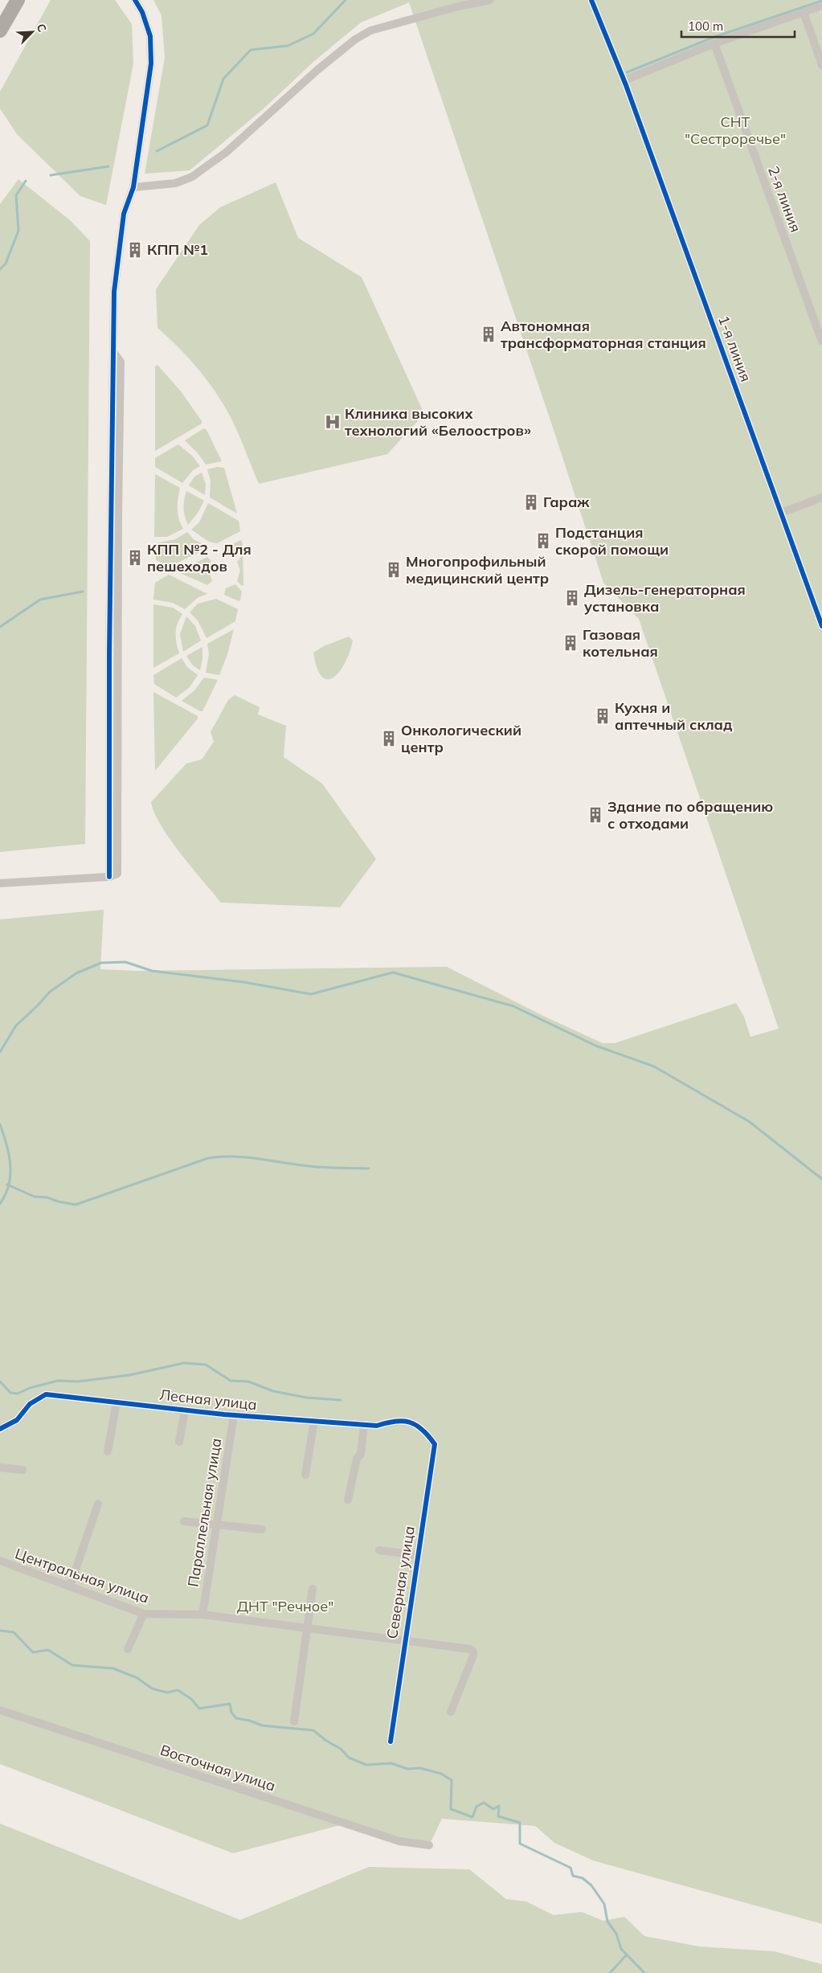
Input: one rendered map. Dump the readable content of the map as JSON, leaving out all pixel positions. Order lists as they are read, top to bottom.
{
  "streets": {
    "street": [
      "2-я линия",
      "1-я линия",
      "Лесная улица",
      "Параллельная улица",
      "Центральная улица",
      "Северная улица",
      "Восточная улица"
    ]
  },
  "crossings": [
    ["Лесная улица", "Параллельная улица"],
    ["Лесная улица", "Северная улица"],
    ["Параллельная улица", "Центральная улица"],
    ["Центральная улица", "Северная улица"]
  ],
  "parks": ["СНТ \"Сестроречье\"", "ДНТ \"Речное\""],
  "places": {
    "building": [
      "КПП №1",
      "Автономная трансформаторная станция",
      "Гараж",
      "Подстанция скорой помощи",
      "КПП №2 - Для пешеходов",
      "Многопрофильный медицинский центр",
      "Дизель-генераторная установка",
      "Газовая котельная",
      "Кухня и аптечный склад",
      "Онкологический центр",
      "Здание по обращению с отходами"
    ],
    "hospital": ["Клиника высоких технологий «Белоостров»"]
  },
  "scale_bar": "100 m",
  "north": "top right"
}
